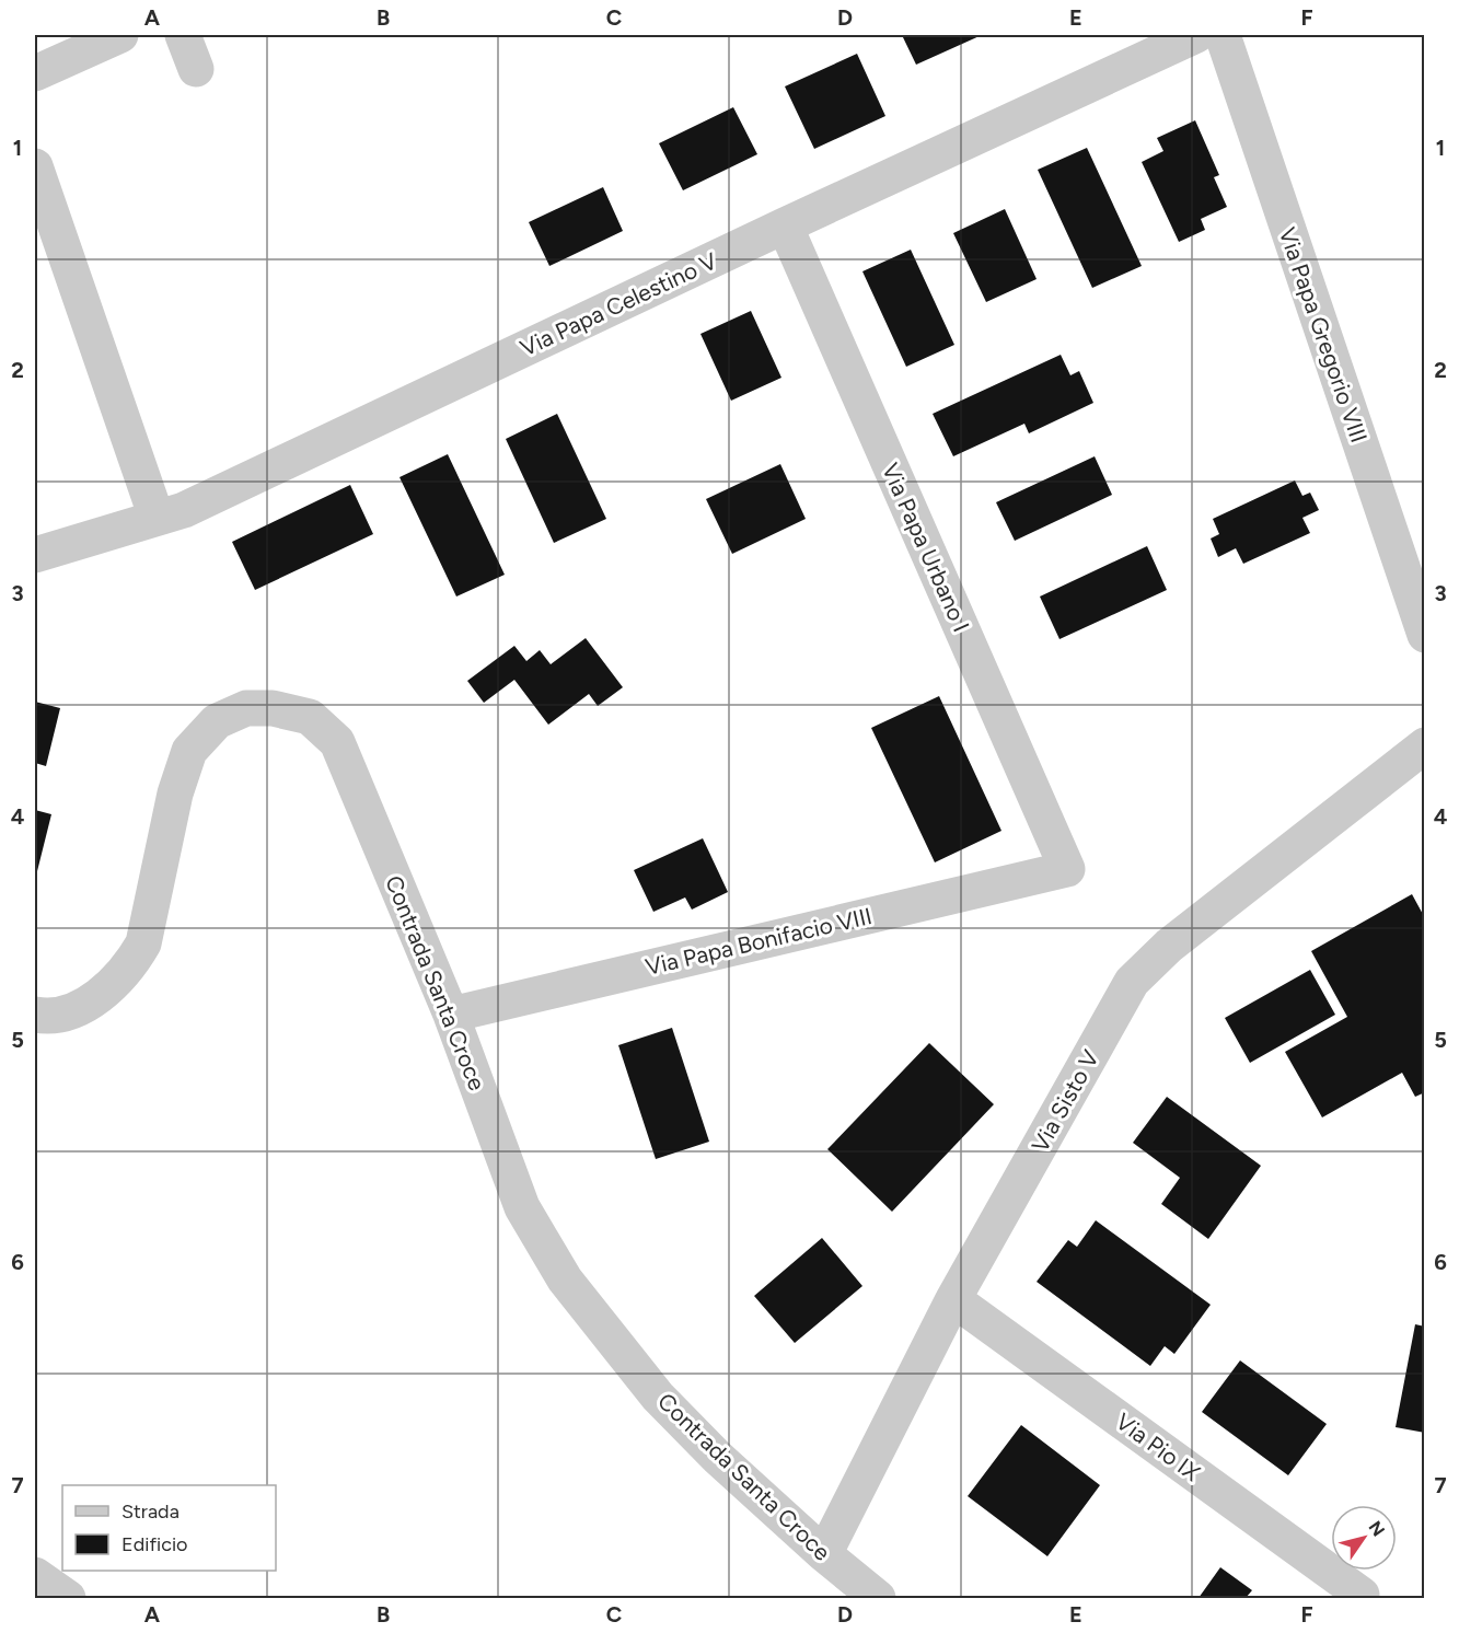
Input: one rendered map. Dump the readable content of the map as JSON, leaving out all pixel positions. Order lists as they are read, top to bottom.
{
  "streets": {
    "street": [
      "Via Papa Celestino V",
      "Via Papa Gregorio VIII",
      "Via Papa Urbano I",
      "Via Papa Bonifacio VIII",
      "Contrada Santa Croce",
      "Via Sisto V",
      "Via Pio IX"
    ]
  },
  "crossings": [
    ["Via Papa Celestino V", "Via Papa Urbano I"],
    ["Via Papa Urbano I", "Via Papa Bonifacio VIII"],
    ["Via Papa Bonifacio VIII", "Contrada Santa Croce"],
    ["Contrada Santa Croce", "Via Sisto V"],
    ["Via Sisto V", "Via Pio IX"]
  ],
  "legend": ["Strada", "Edificio"],
  "north": "top right",
  "grid": {
    "columns": [
      "A",
      "B",
      "C",
      "D",
      "E",
      "F"
    ],
    "rows": [
      "1",
      "2",
      "3",
      "4",
      "5",
      "6",
      "7"
    ]
  }
}
